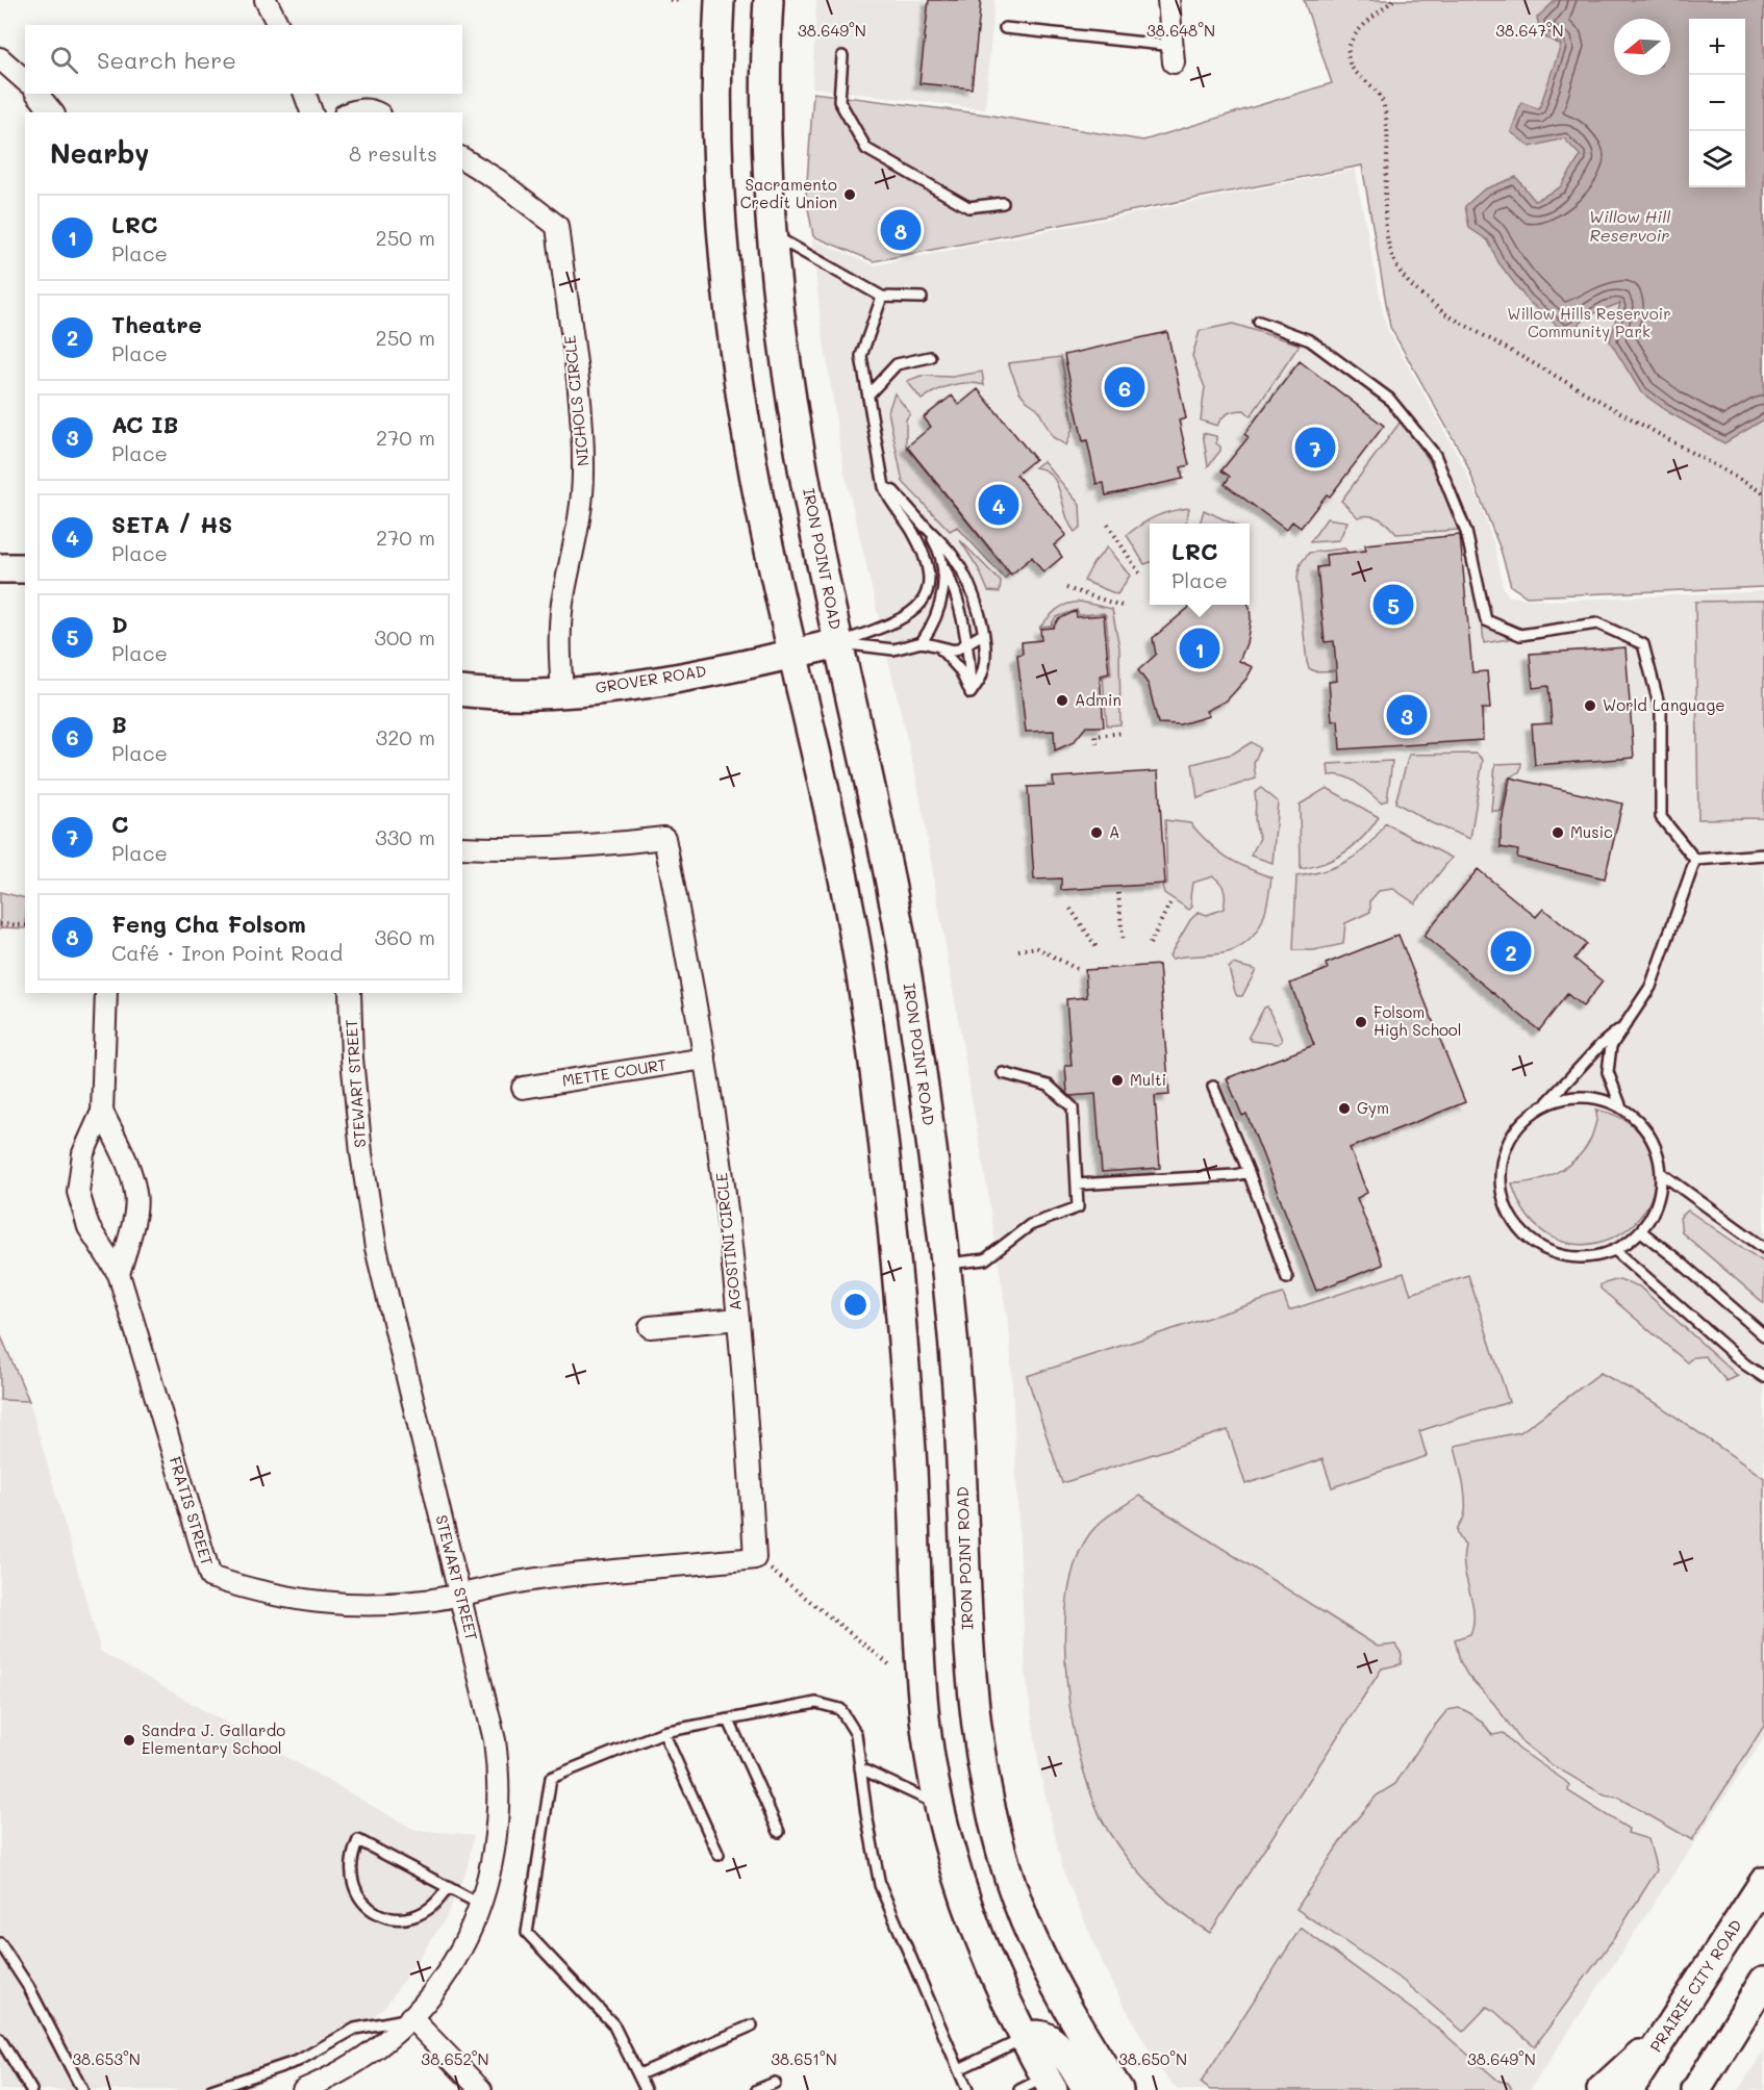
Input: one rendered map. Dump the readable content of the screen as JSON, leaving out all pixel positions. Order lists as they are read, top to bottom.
{
  "streets": {
    "main road": ["IRON POINT ROAD", "GROVER ROAD", "PRAIRIE CITY ROAD"],
    "street": [
      "NICHOLS CIRCLE",
      "METTE COURT",
      "STEWART STREET",
      "AGOSTINI CIRCLE",
      "FRATIS STREET"
    ]
  },
  "crossings": [
    ["NICHOLS CIRCLE", "GROVER ROAD"],
    ["IRON POINT ROAD", "GROVER ROAD"],
    ["METTE COURT", "AGOSTINI CIRCLE"],
    ["STEWART STREET", "FRATIS STREET"]
  ],
  "water": ["Willow Hill Reservoir"],
  "parks": ["Willow Hills Reservoir Community Park"],
  "places": [
    "Sacramento Credit Union",
    "Admin",
    "World Language",
    "A",
    "Music",
    "Folsom High School",
    "Multi",
    "Gym",
    "Sandra J. Gallardo Elementary School"
  ],
  "north": "left",
  "page": {
    "map_buttons": ["+", "−"],
    "search": "Search here",
    "heading": ["Nearby", "8 results"],
    "list": [
      {
        "mark": "1",
        "name": "LRC",
        "note": "Place",
        "value": "250 m"
      },
      {
        "mark": "2",
        "name": "Theatre",
        "note": "Place",
        "value": "250 m"
      },
      {
        "mark": "3",
        "name": "AC IB",
        "note": "Place",
        "value": "270 m"
      },
      {
        "mark": "4",
        "name": "SETA / HS",
        "note": "Place",
        "value": "270 m"
      },
      {
        "mark": "5",
        "name": "D",
        "note": "Place",
        "value": "300 m"
      },
      {
        "mark": "6",
        "name": "B",
        "note": "Place",
        "value": "320 m"
      },
      {
        "mark": "7",
        "name": "C",
        "note": "Place",
        "value": "330 m"
      },
      {
        "mark": "8",
        "name": "Feng Cha Folsom",
        "note": "Café · Iron Point Road",
        "value": "360 m"
      }
    ],
    "pins": [
      "8",
      "6",
      "7",
      "4",
      "5",
      "1",
      "3",
      "2"
    ],
    "popup": ["LRC", "Place"]
  },
  "coordinates": [
    "38.649°N",
    "38.648°N",
    "38.647°N",
    "38.653°N",
    "38.652°N",
    "38.651°N",
    "38.650°N"
  ]
}
